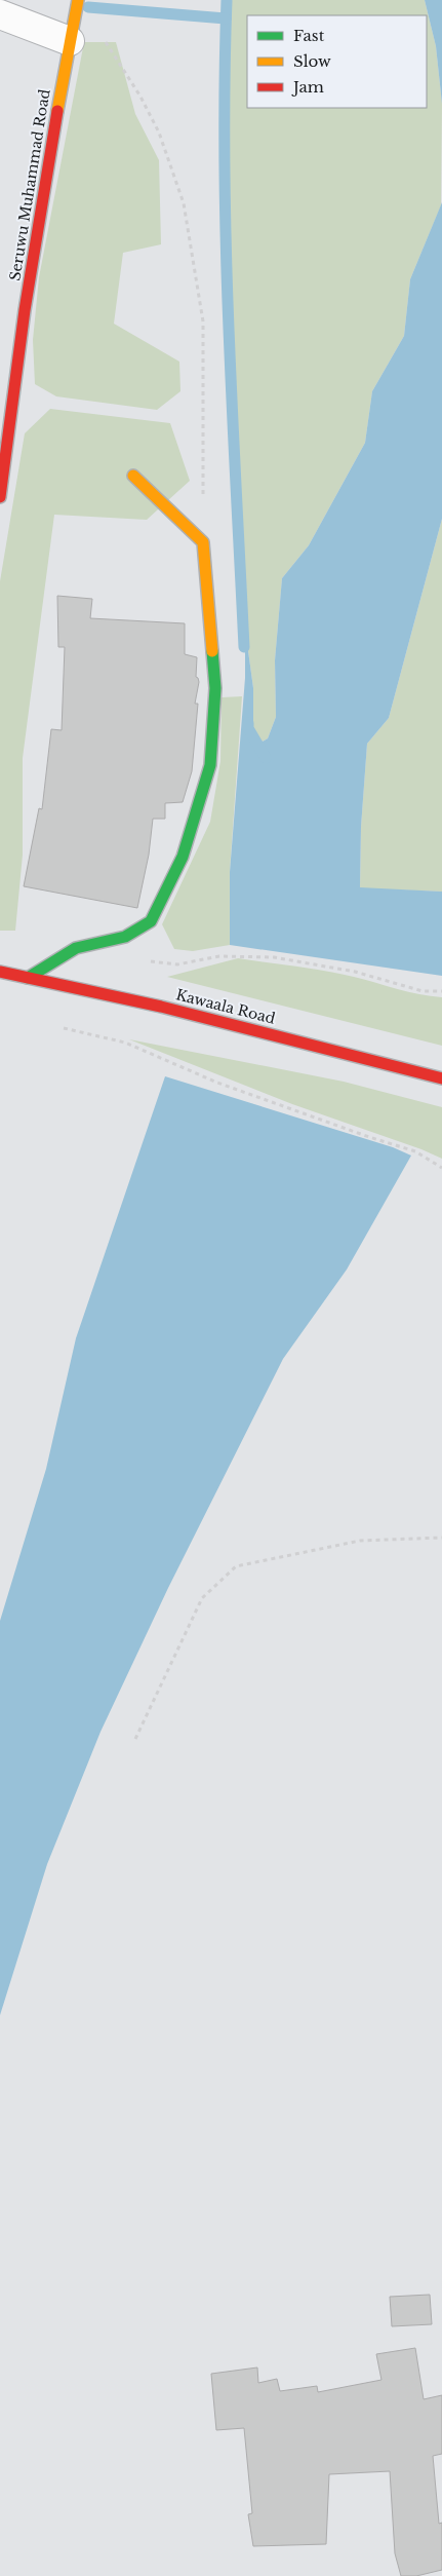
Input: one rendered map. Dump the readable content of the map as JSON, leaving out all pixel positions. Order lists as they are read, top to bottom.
{
  "streets": {
    "street": ["Seruwu Muhammad Road", "Kawaala Road"]
  },
  "legend": ["Fast", "Slow", "Jam"]
}
